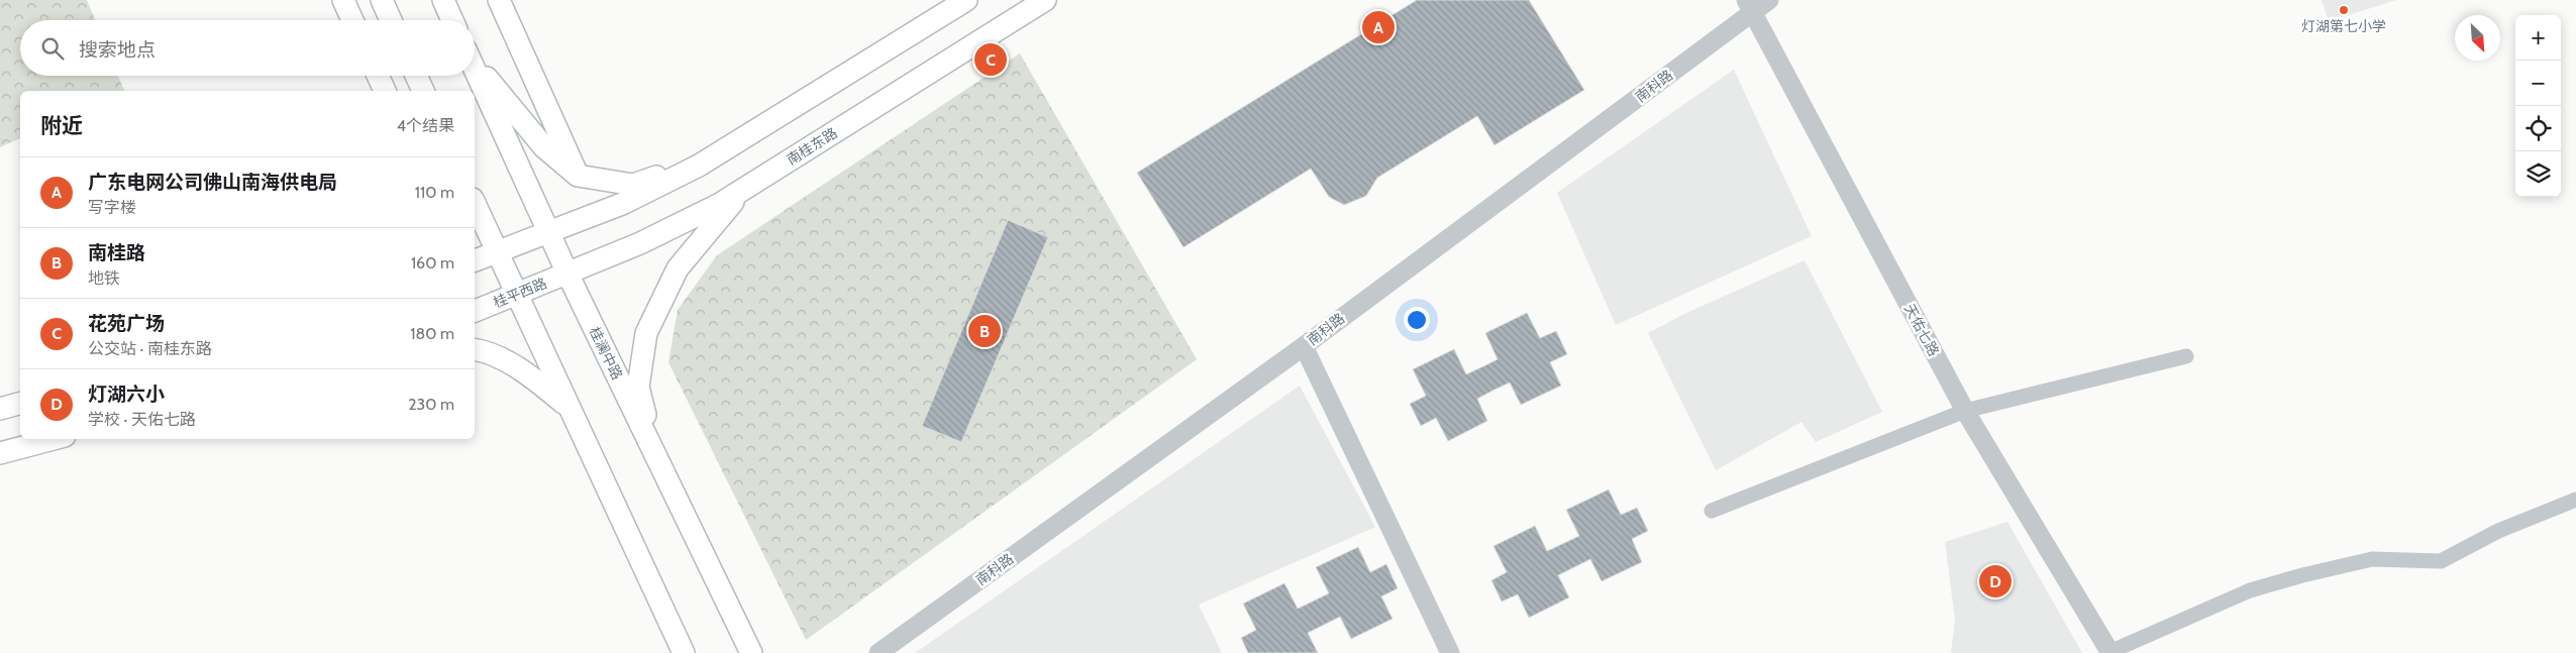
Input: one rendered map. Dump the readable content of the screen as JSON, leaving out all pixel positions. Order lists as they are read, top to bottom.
{
  "streets": {
    "main road": ["南桂东路", "桂平西路", "桂澜中路"],
    "street": ["南科路", "天佑七路"]
  },
  "crossings": [
    ["南科路", "天佑七路"],
    ["南桂东路", "桂平西路"],
    ["南桂东路", "桂澜中路"],
    ["桂平西路", "桂澜中路"]
  ],
  "places": ["灯湖第七小学"],
  "north": "bottom right",
  "page": {
    "pins": [
      "A",
      "C",
      "B",
      "D"
    ],
    "map_buttons": ["+", "−"],
    "search": "搜索地点",
    "heading": ["附近", "4个结果"],
    "list": [
      {
        "mark": "A",
        "name": "广东电网公司佛山南海供电局",
        "note": "写字楼",
        "value": "110 m"
      },
      {
        "mark": "B",
        "name": "南桂路",
        "note": "地铁",
        "value": "160 m"
      },
      {
        "mark": "C",
        "name": "花苑广场",
        "note": "公交站 · 南桂东路",
        "value": "180 m"
      },
      {
        "mark": "D",
        "name": "灯湖六小",
        "note": "学校 · 天佑七路",
        "value": "230 m"
      }
    ]
  }
}
